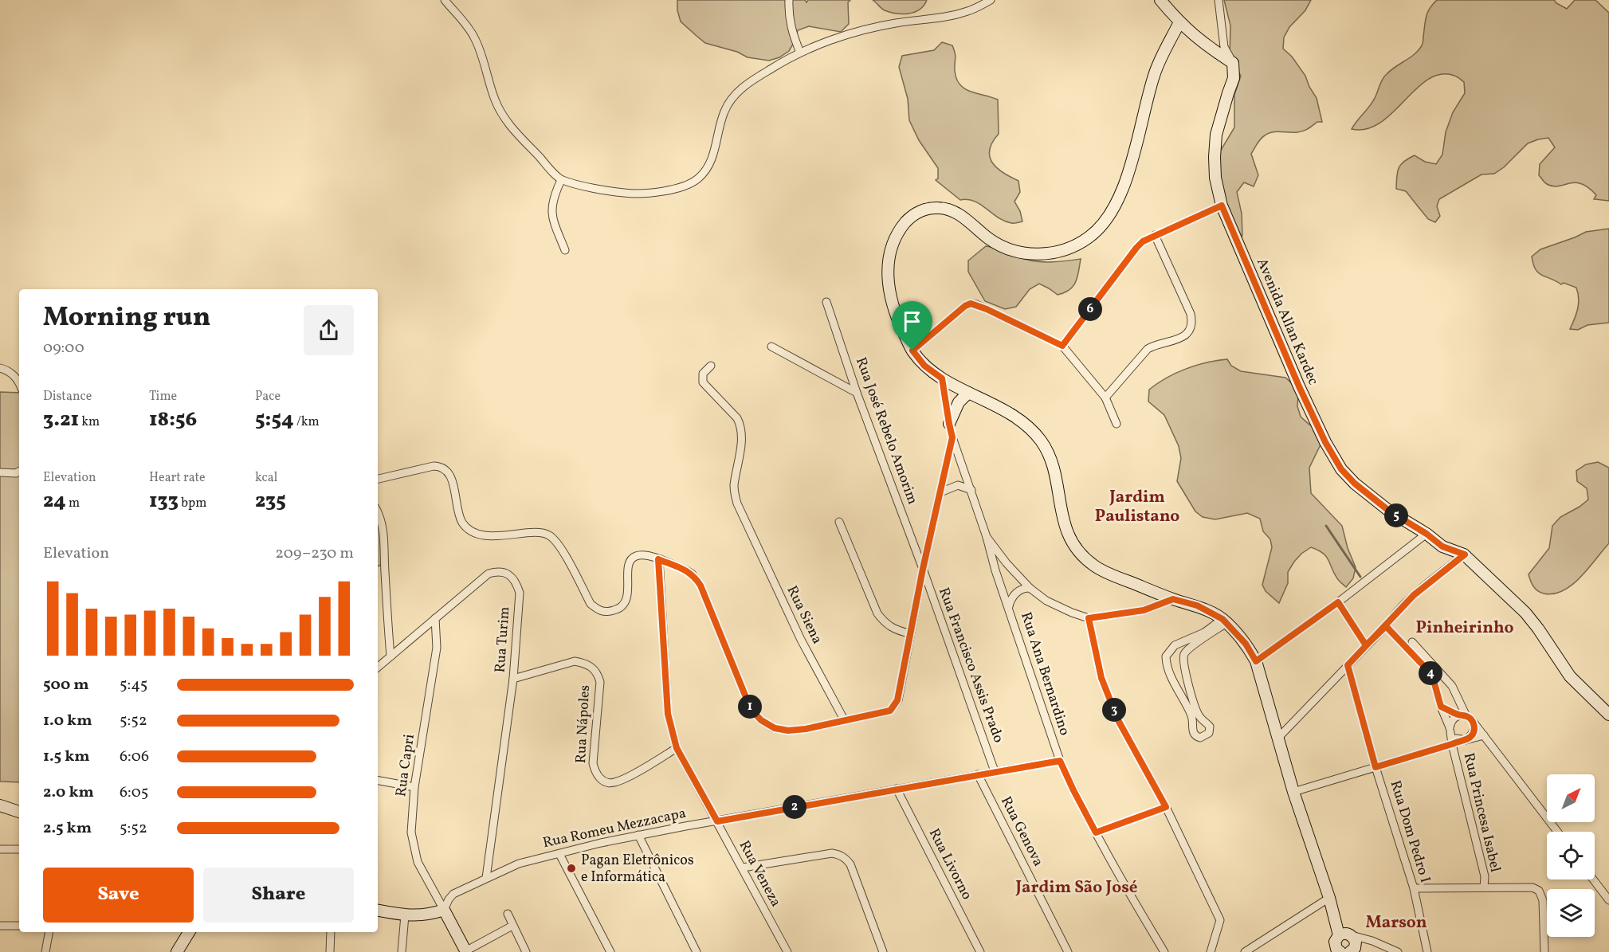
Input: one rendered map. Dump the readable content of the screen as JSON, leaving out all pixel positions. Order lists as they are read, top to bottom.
{
  "streets": {
    "street": [
      "Avenida Allan Kardec",
      "Rua José Rebelo Amorim",
      "Rua Siena",
      "Rua Turim",
      "Rua Francisco Assis Prado",
      "Rua Ana Bernardino",
      "Rua Nápoles",
      "Rua Capri",
      "Rua Princesa Isabel",
      "Rua Romeu Mezzacapa",
      "Rua Genova",
      "Rua Dom Pedro I",
      "Rua Livorno",
      "Rua Veneza"
    ]
  },
  "crossings": [
    ["Rua José Rebelo Amorim", "Rua Francisco Assis Prado"],
    ["Rua Turim", "Rua Nápoles"],
    ["Rua Turim", "Rua Capri"],
    ["Rua Turim", "Rua Romeu Mezzacapa"],
    ["Rua Francisco Assis Prado", "Rua Romeu Mezzacapa"],
    ["Rua Ana Bernardino", "Rua Romeu Mezzacapa"],
    ["Rua Nápoles", "Rua Veneza"],
    ["Rua Capri", "Rua Romeu Mezzacapa"],
    ["Rua Romeu Mezzacapa", "Rua Genova"],
    ["Rua Romeu Mezzacapa", "Rua Livorno"],
    ["Rua Romeu Mezzacapa", "Rua Veneza"]
  ],
  "districts": [
    "Jardim Paulistano",
    "Pinheirinho",
    "Jardim São José",
    "Marson"
  ],
  "places": ["Pagan Eletrônicos e Informática"],
  "north": "top right",
  "page": {
    "heading": ["Morning run", "09:00"],
    "pins": [
      "6",
      "5",
      "4",
      "1",
      "3",
      "2"
    ],
    "stats": [
      ["Distance", "3.21 km"],
      ["Time", "18:56"],
      ["Pace", "5:54 /km"],
      ["Elevation", "24 m"],
      ["Heart rate", "133 bpm"],
      ["kcal", "235"]
    ],
    "chart": ["Elevation", "209–230 m"],
    "list": [
      {
        "name": "500 m",
        "note": "5:45"
      },
      {
        "name": "1.0 km",
        "note": "5:52"
      },
      {
        "name": "1.5 km",
        "note": "6:06"
      },
      {
        "name": "2.0 km",
        "note": "6:05"
      },
      {
        "name": "2.5 km",
        "note": "5:52"
      }
    ],
    "buttons": ["Save", "Share"]
  }
}
